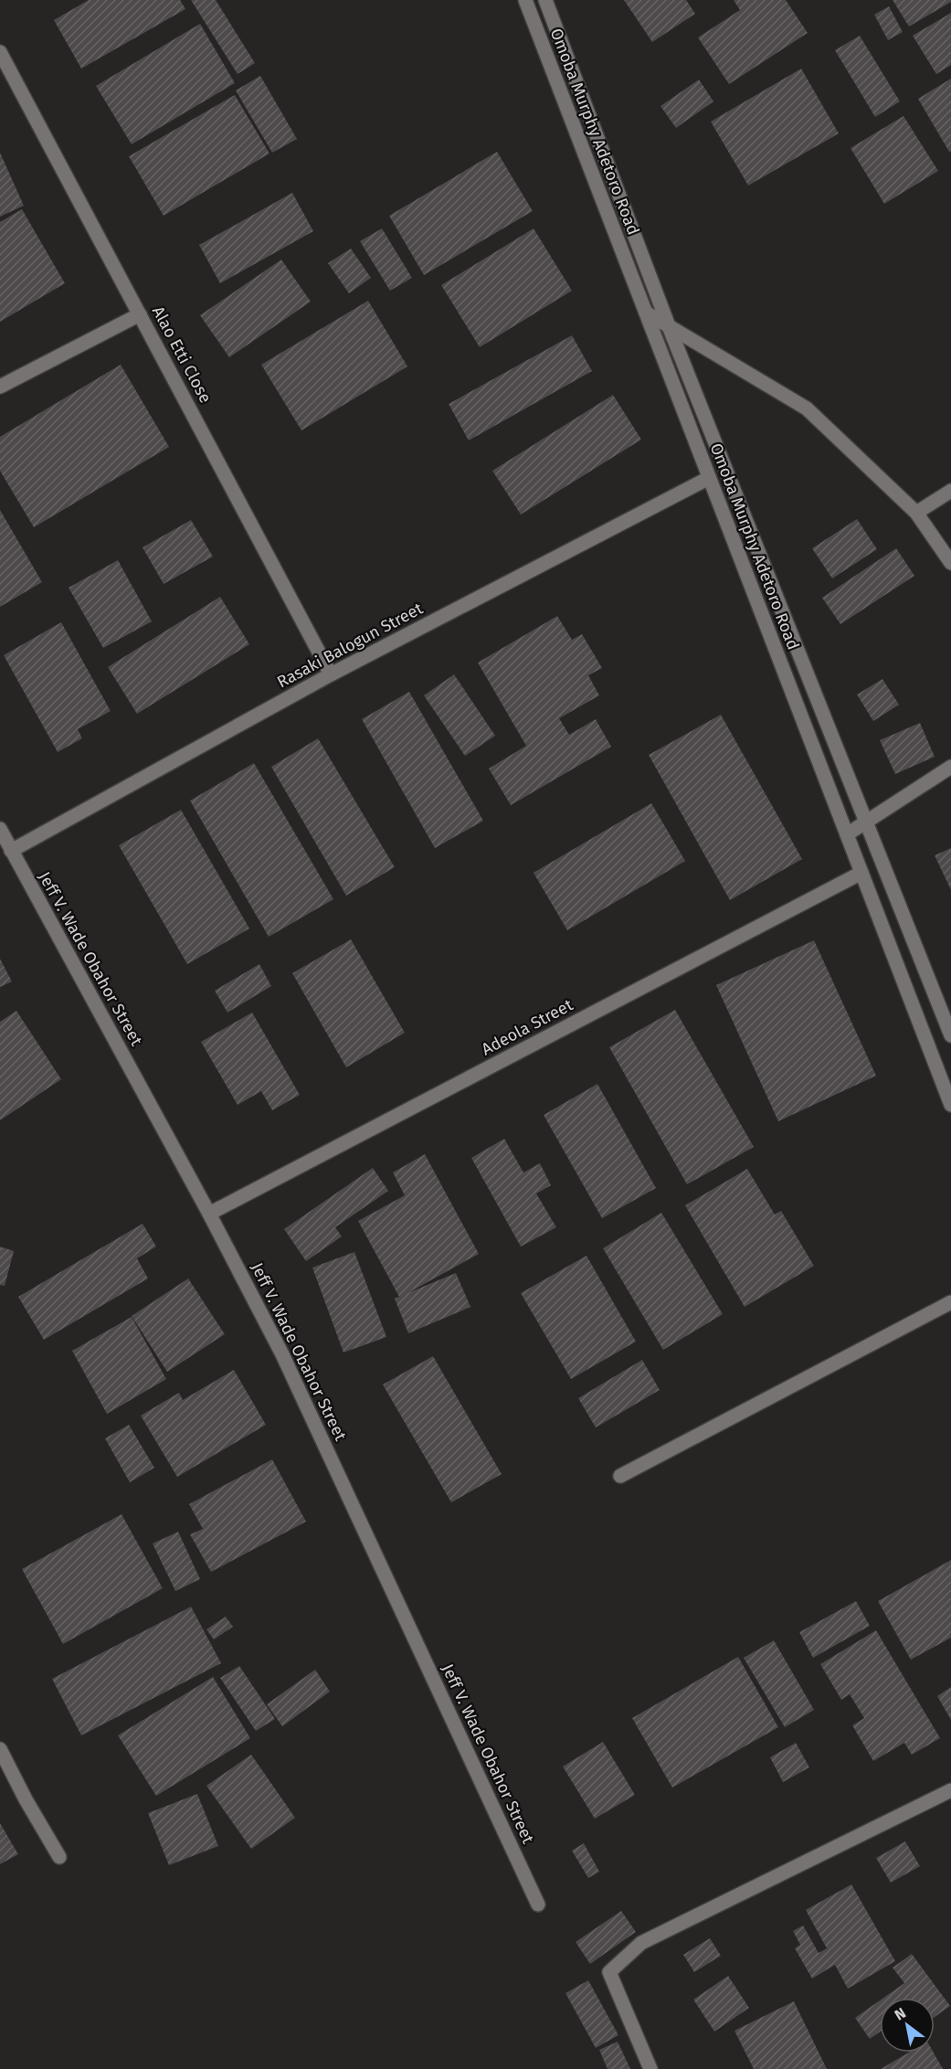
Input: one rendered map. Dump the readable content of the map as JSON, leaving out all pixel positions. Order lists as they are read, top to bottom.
{
  "streets": {
    "street": [
      "Omoba Murphy Adetoro Road",
      "Alao Etti Close",
      "Rasaki Balogun Street",
      "Jeff V. Wade Obahor Street",
      "Adeola Street"
    ]
  },
  "crossings": [
    ["Omoba Murphy Adetoro Road", "Rasaki Balogun Street"],
    ["Omoba Murphy Adetoro Road", "Adeola Street"],
    ["Alao Etti Close", "Rasaki Balogun Street"],
    ["Rasaki Balogun Street", "Jeff V. Wade Obahor Street"],
    ["Jeff V. Wade Obahor Street", "Adeola Street"]
  ],
  "north": "top left"
}
